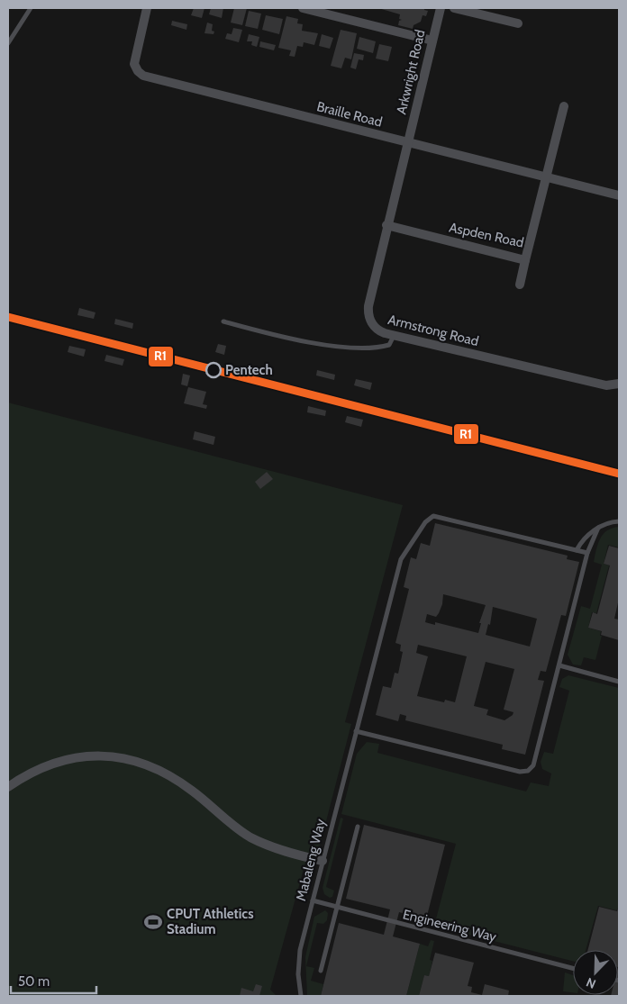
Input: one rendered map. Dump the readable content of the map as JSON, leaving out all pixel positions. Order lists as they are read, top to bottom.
{
  "streets": {
    "street": [
      "Arkwright Road",
      "Braille Road",
      "Aspden Road",
      "Armstrong Road"
    ],
    "lane": ["Mabaleng Way", "Engineering Way"]
  },
  "crossings": [
    ["Arkwright Road", "Braille Road"],
    ["Arkwright Road", "Armstrong Road"],
    ["Braille Road", "Aspden Road"],
    ["Braille Road", "Armstrong Road"],
    ["Aspden Road", "Armstrong Road"],
    ["Mabaleng Way", "Engineering Way"]
  ],
  "places": {
    "other": ["Pentech"],
    "sports": ["CPUT Athletics Stadium"]
  },
  "lines": ["transit line R1"],
  "scale_bar": "50 m",
  "north": "bottom left"
}
